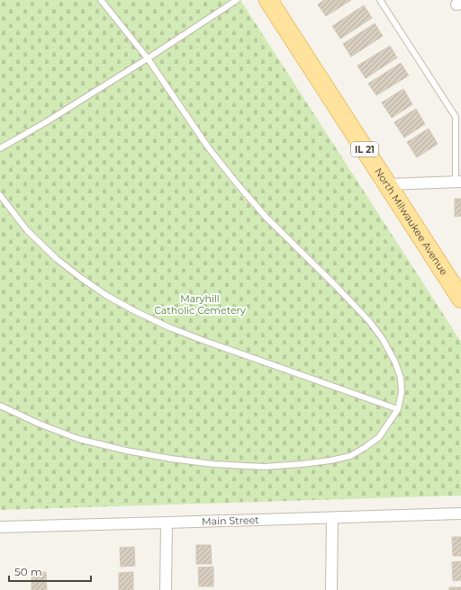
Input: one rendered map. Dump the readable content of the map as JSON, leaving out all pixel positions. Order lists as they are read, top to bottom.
{
  "streets": {
    "main road": ["IL 21", "North Milwaukee Avenue"],
    "street": ["Main Street"]
  },
  "parks": ["Maryhill Catholic Cemetery"],
  "scale_bar": "50 m"
}
